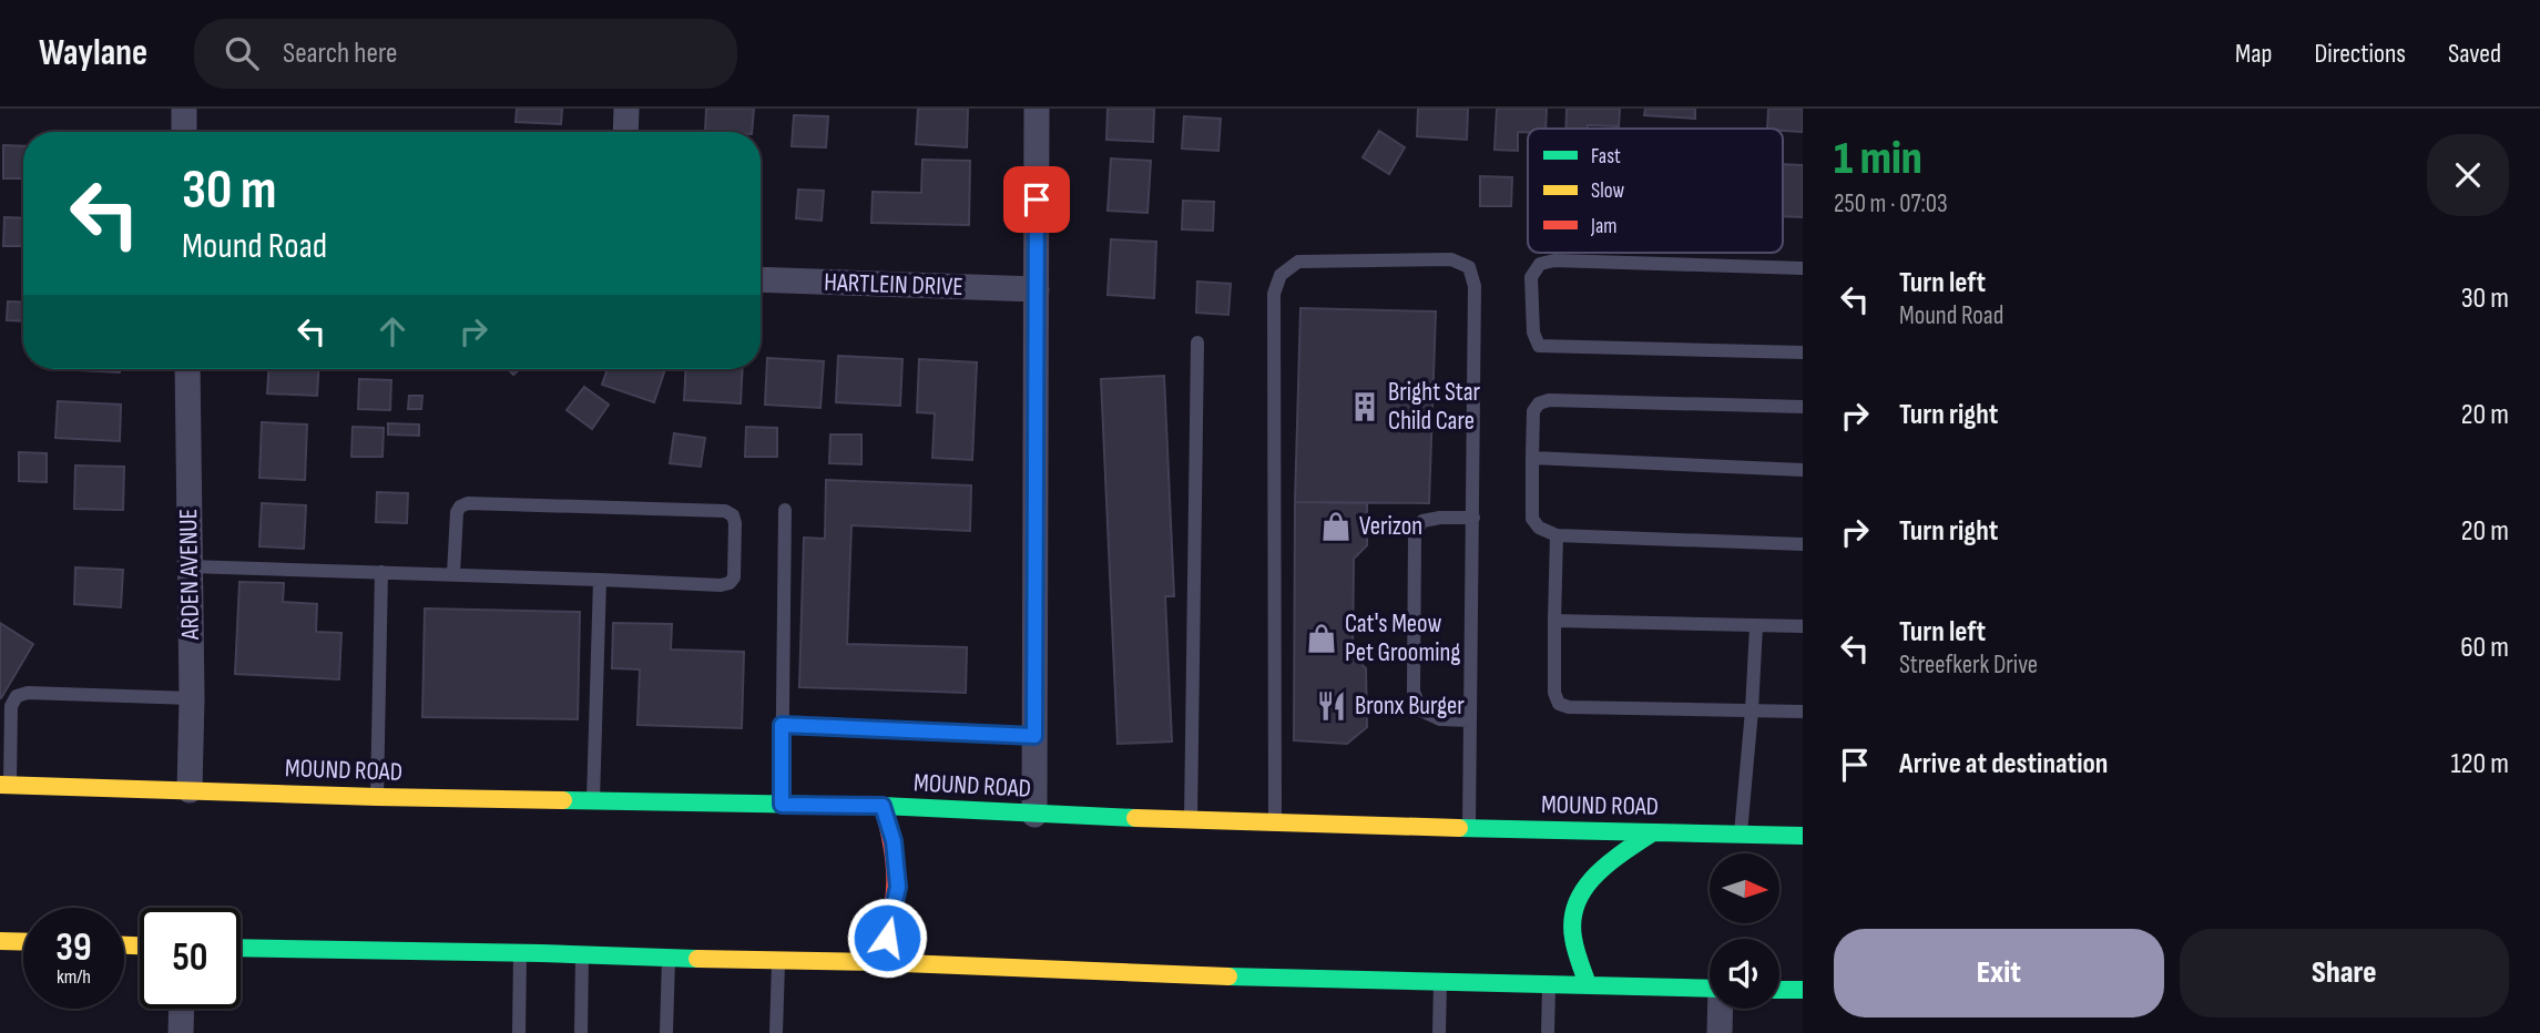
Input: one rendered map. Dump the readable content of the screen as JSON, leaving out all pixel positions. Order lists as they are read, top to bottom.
{
  "streets": {
    "main road": ["MOUND ROAD"],
    "street": ["HARTLEIN DRIVE", "ARDEN AVENUE"]
  },
  "crossings": [
    ["ARDEN AVENUE", "MOUND ROAD"]
  ],
  "places": {
    "building": ["Bright Star Child Care"],
    "shop": ["Verizon", "Cat's Meow Pet Grooming"],
    "restaurant": ["Bronx Burger"]
  },
  "legend": ["Fast", "Slow", "Jam"],
  "north": "right",
  "page": {
    "header": "Waylane",
    "search": "Search here",
    "nav": ["Map", "Directions", "Saved"],
    "heading": ["1 min", "250 m · 07:03"],
    "turn": ["30 m", "Mound Road"],
    "list": [
      {
        "name": "Turn left",
        "note": "Mound Road",
        "value": "30 m"
      },
      {
        "name": "Turn right",
        "value": "20 m"
      },
      {
        "name": "Turn right",
        "value": "20 m"
      },
      {
        "name": "Turn left",
        "note": "Streefkerk Drive",
        "value": "60 m"
      },
      {
        "name": "Arrive at destination",
        "value": "120 m"
      }
    ],
    "speed": "39 km/h",
    "limit": "50",
    "buttons": ["Exit", "Share"]
  }
}
